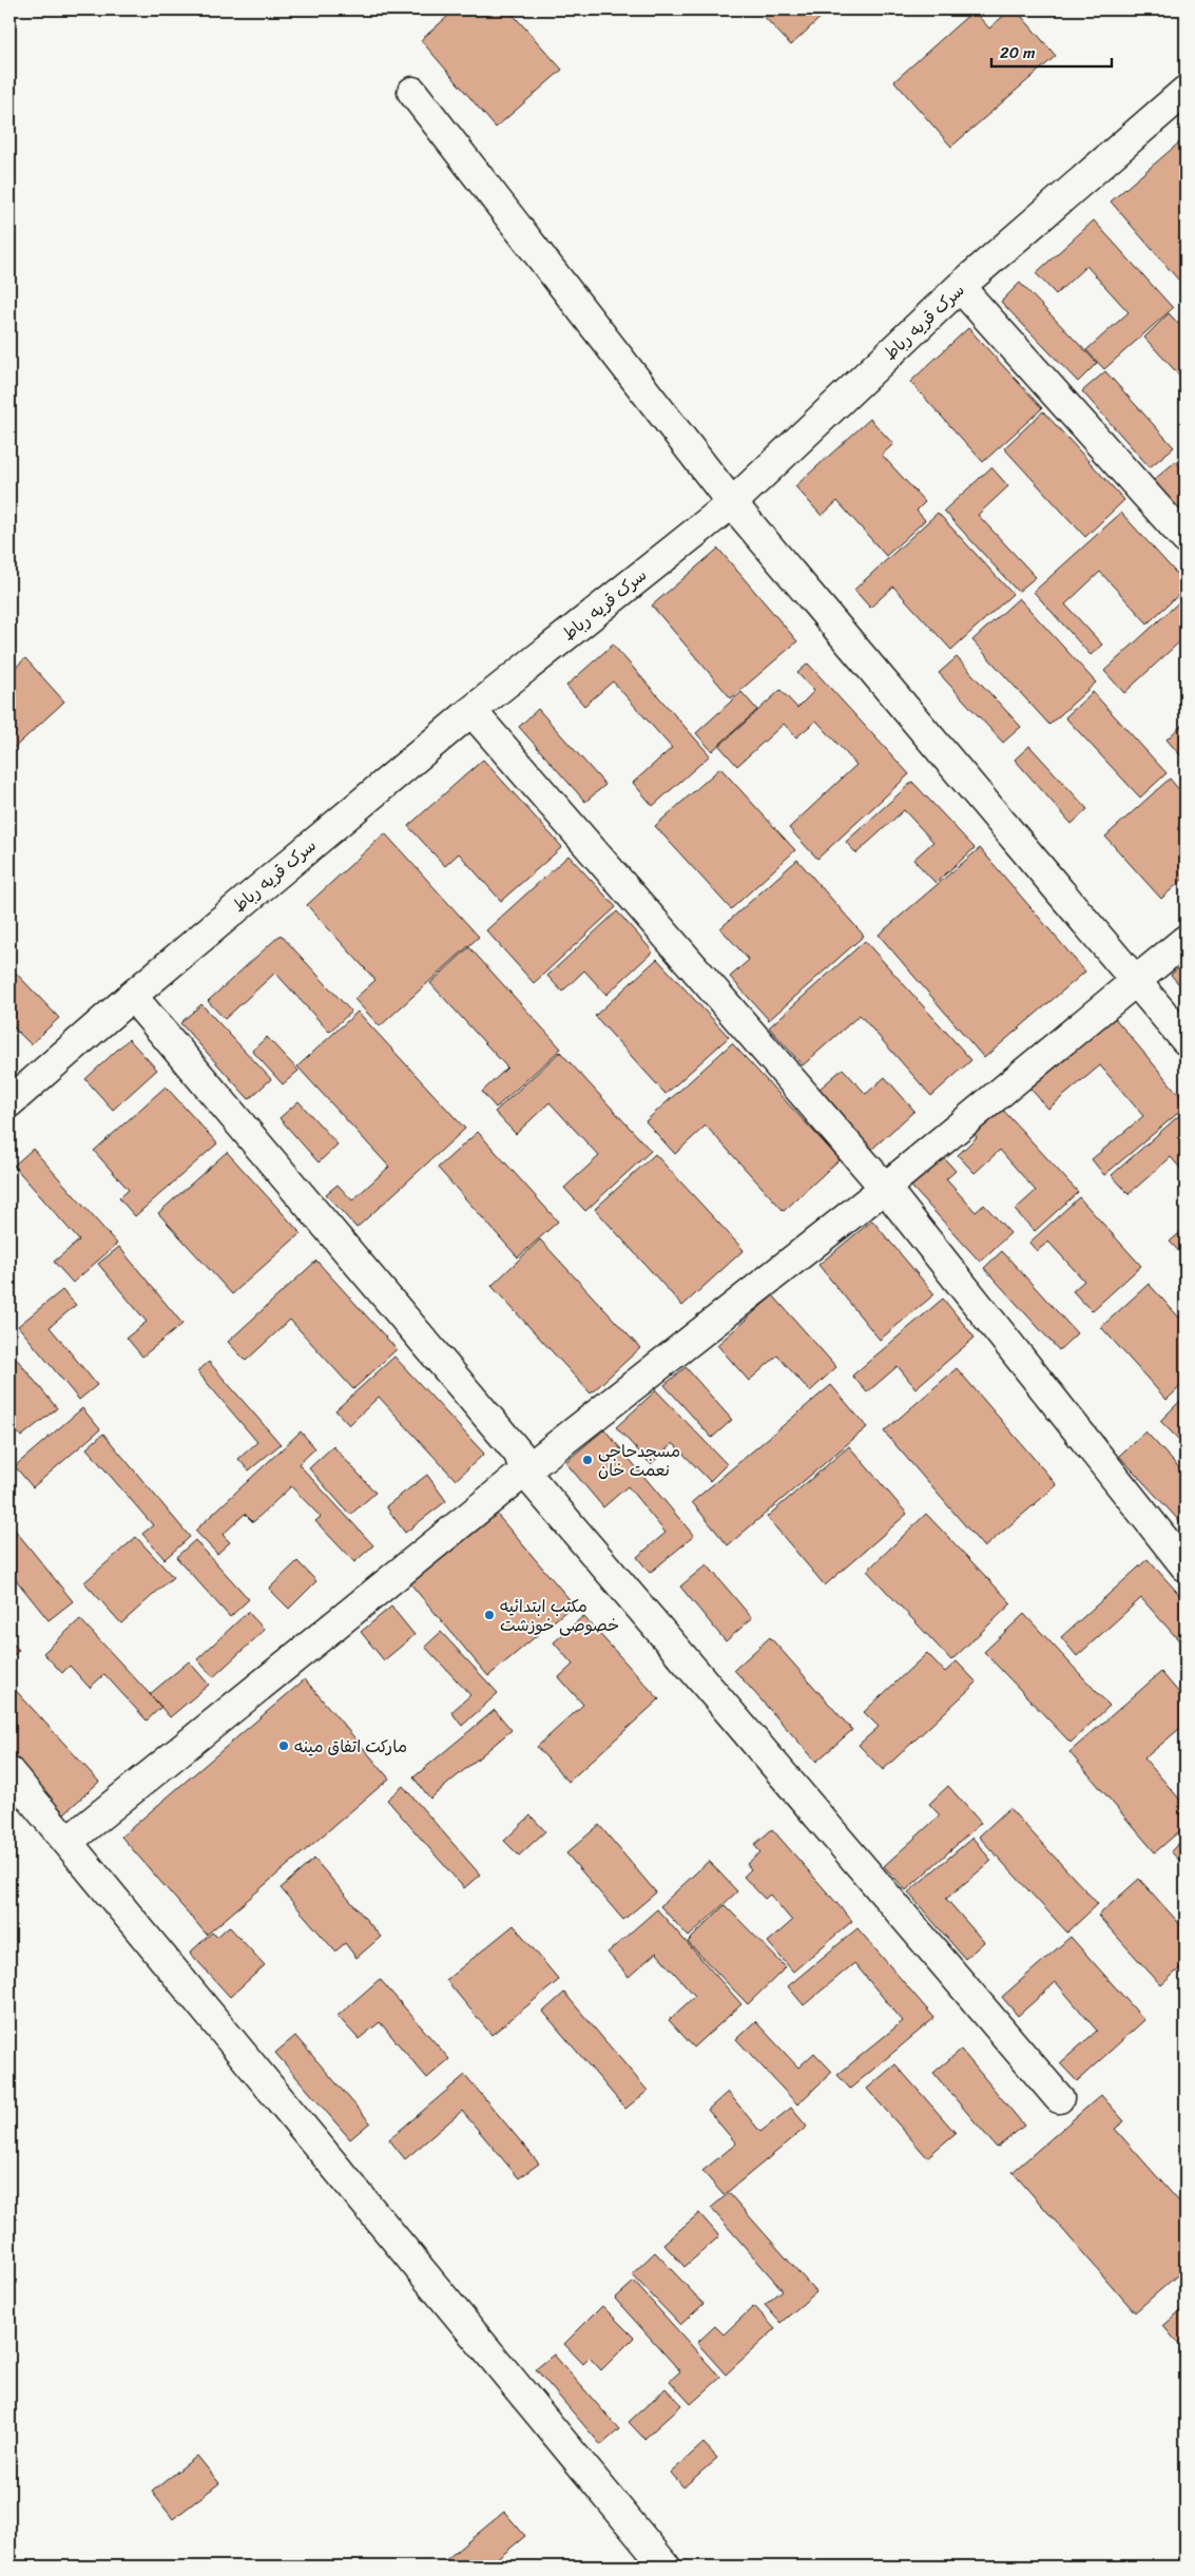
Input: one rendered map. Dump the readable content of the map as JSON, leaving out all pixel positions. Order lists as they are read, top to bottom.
{
  "streets": {
    "street": ["سرک قریه رباط"]
  },
  "places": ["مسجدحاجی نعمت خان", "مکتب ابتدائیه خصوصی خوزشت", "مارکت اتفاق مینه"],
  "scale_bar": "20 m"
}
